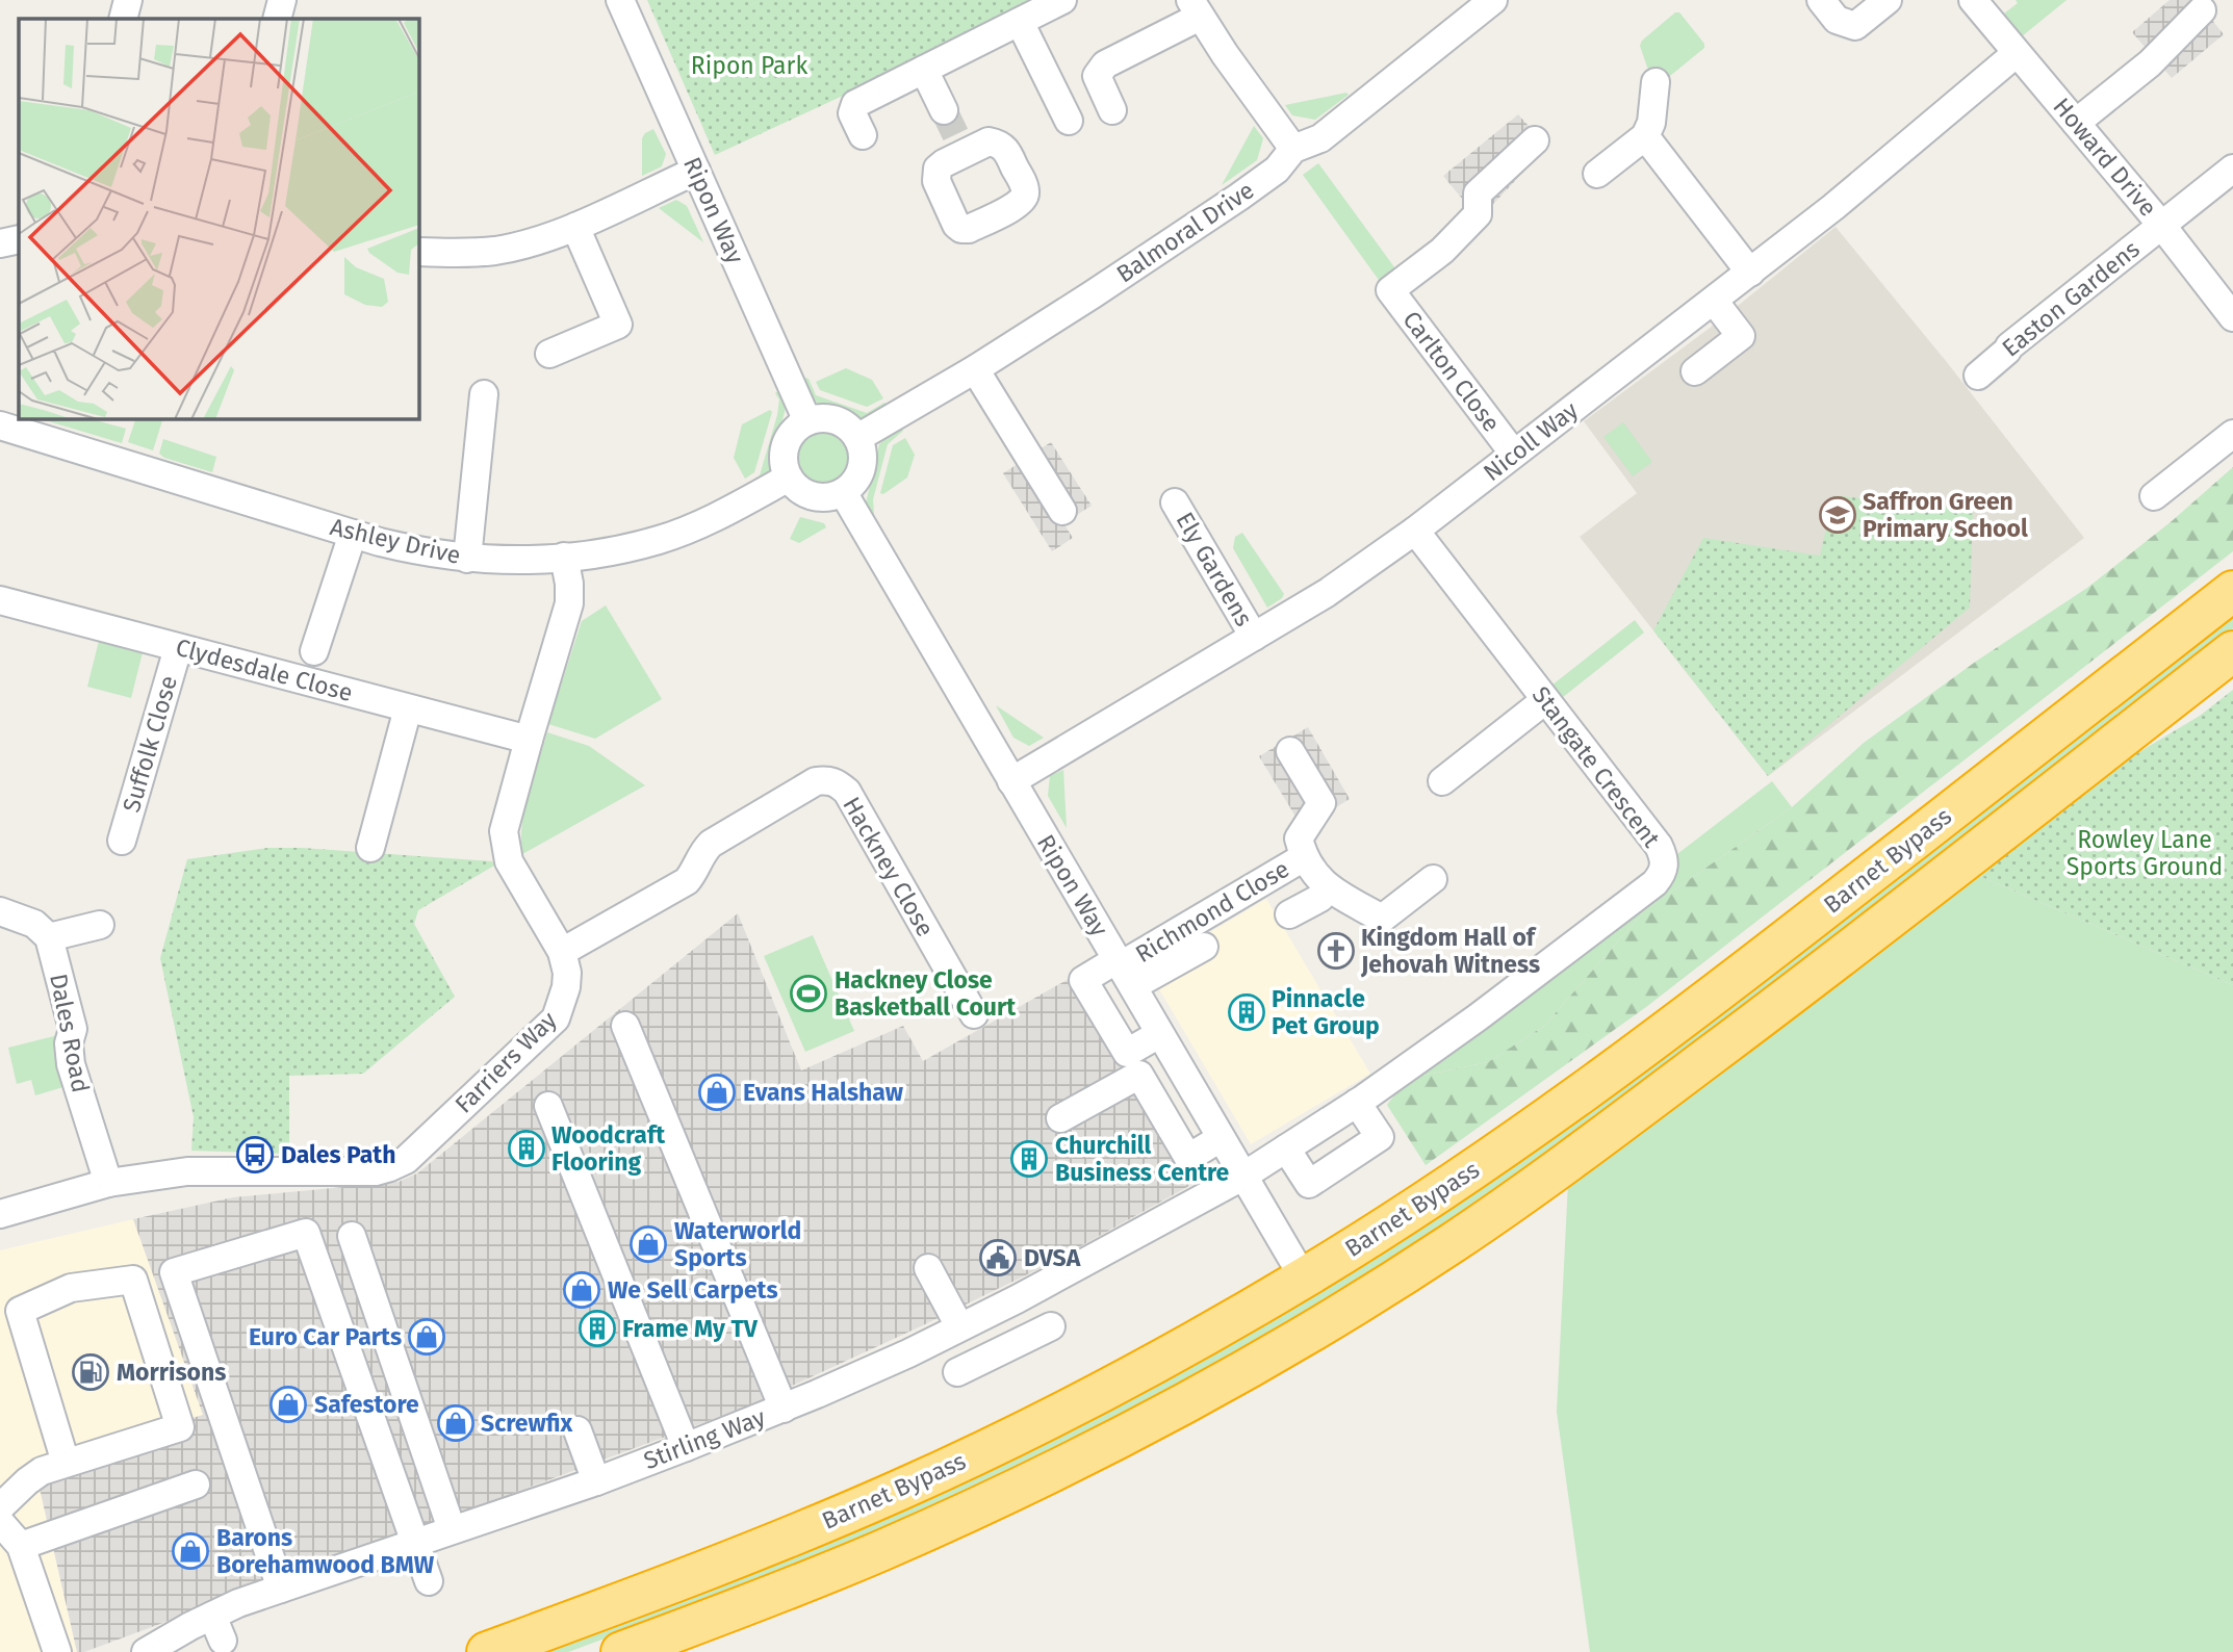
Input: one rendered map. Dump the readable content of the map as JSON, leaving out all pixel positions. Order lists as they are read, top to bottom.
{
  "streets": {
    "highway": ["Barnet Bypass"],
    "street": [
      "Howard Drive",
      "Ripon Way",
      "Balmoral Drive",
      "Easton Gardens",
      "Carlton Close",
      "Nicoll Way",
      "Ashley Drive",
      "Ely Gardens",
      "Clydesdale Close",
      "Suffolk Close",
      "Stangate Crescent",
      "Hackney Close",
      "Richmond Close",
      "Dales Road",
      "Farriers Way",
      "Stirling Way"
    ]
  },
  "crossings": [
    ["Howard Drive", "Easton Gardens"],
    ["Howard Drive", "Nicoll Way"],
    ["Ripon Way", "Balmoral Drive"],
    ["Ripon Way", "Nicoll Way"],
    ["Ripon Way", "Ashley Drive"],
    ["Ripon Way", "Stangate Crescent"],
    ["Ripon Way", "Barnet Bypass"],
    ["Ripon Way", "Richmond Close"],
    ["Ripon Way", "Stirling Way"],
    ["Balmoral Drive", "Ashley Drive"],
    ["Carlton Close", "Nicoll Way"],
    ["Nicoll Way", "Ely Gardens"],
    ["Nicoll Way", "Stangate Crescent"],
    ["Ashley Drive", "Farriers Way"],
    ["Clydesdale Close", "Suffolk Close"],
    ["Clydesdale Close", "Farriers Way"],
    ["Stangate Crescent", "Stirling Way"],
    ["Hackney Close", "Farriers Way"],
    ["Dales Road", "Farriers Way"]
  ],
  "parks": ["Ripon Park", "Rowley Lane Sports Ground"],
  "places": {
    "school or university": ["Saffron Green Primary School"],
    "church": ["Kingdom Hall of Jehovah Witness"],
    "sports": ["Hackney Close Basketball Court"],
    "building": [
      "Pinnacle Pet Group",
      "Woodcraft Flooring",
      "Churchill Business Centre",
      "Frame My TV"
    ],
    "shop": [
      "Evans Halshaw",
      "Waterworld Sports",
      "We Sell Carpets",
      "Euro Car Parts",
      "Safestore",
      "Screwfix",
      "Barons Borehamwood BMW"
    ],
    "bus stop": ["Dales Path"],
    "public building": ["DVSA"],
    "fuel station": ["Morrisons"]
  }
}
